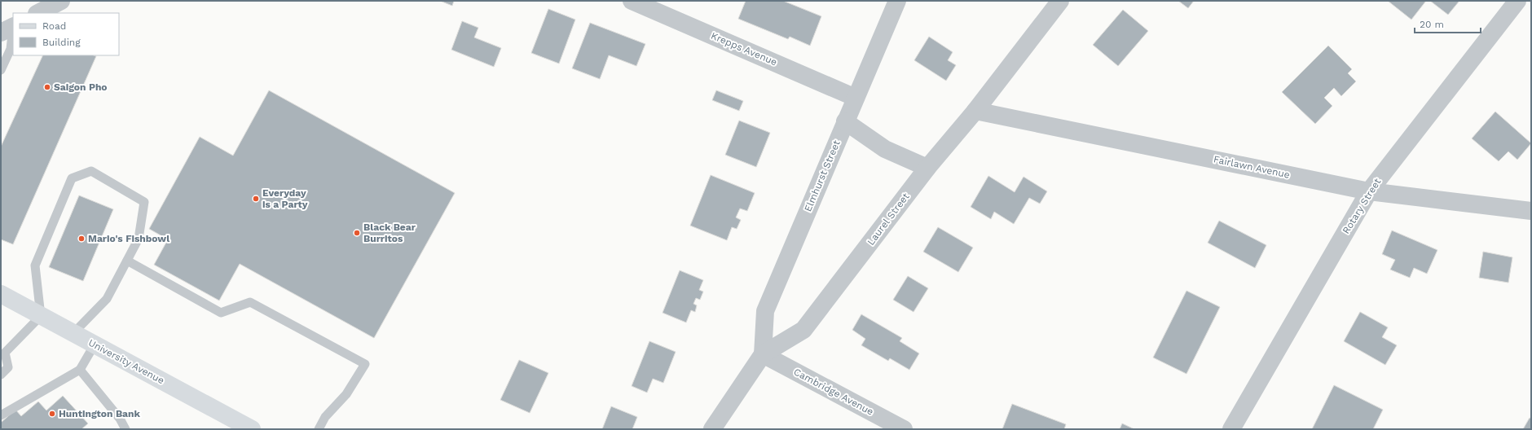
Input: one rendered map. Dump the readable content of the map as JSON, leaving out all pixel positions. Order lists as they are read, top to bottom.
{
  "streets": {
    "street": [
      "Krepps Avenue",
      "Fairlawn Avenue",
      "Elmhurst Street",
      "Rotary Street",
      "Laurel Street",
      "University Avenue",
      "Cambridge Avenue"
    ]
  },
  "crossings": [
    ["Krepps Avenue", "Elmhurst Street"],
    ["Fairlawn Avenue", "Rotary Street"],
    ["Fairlawn Avenue", "Laurel Street"],
    ["Elmhurst Street", "Laurel Street"],
    ["Elmhurst Street", "Cambridge Avenue"],
    ["Laurel Street", "Cambridge Avenue"]
  ],
  "places": [
    "Saigon Pho",
    "Everyday is a Party",
    "Black Bear Burritos",
    "Mario's Fishbowl",
    "Huntington Bank"
  ],
  "legend": ["Road", "Building"],
  "scale_bar": "20 m"
}
